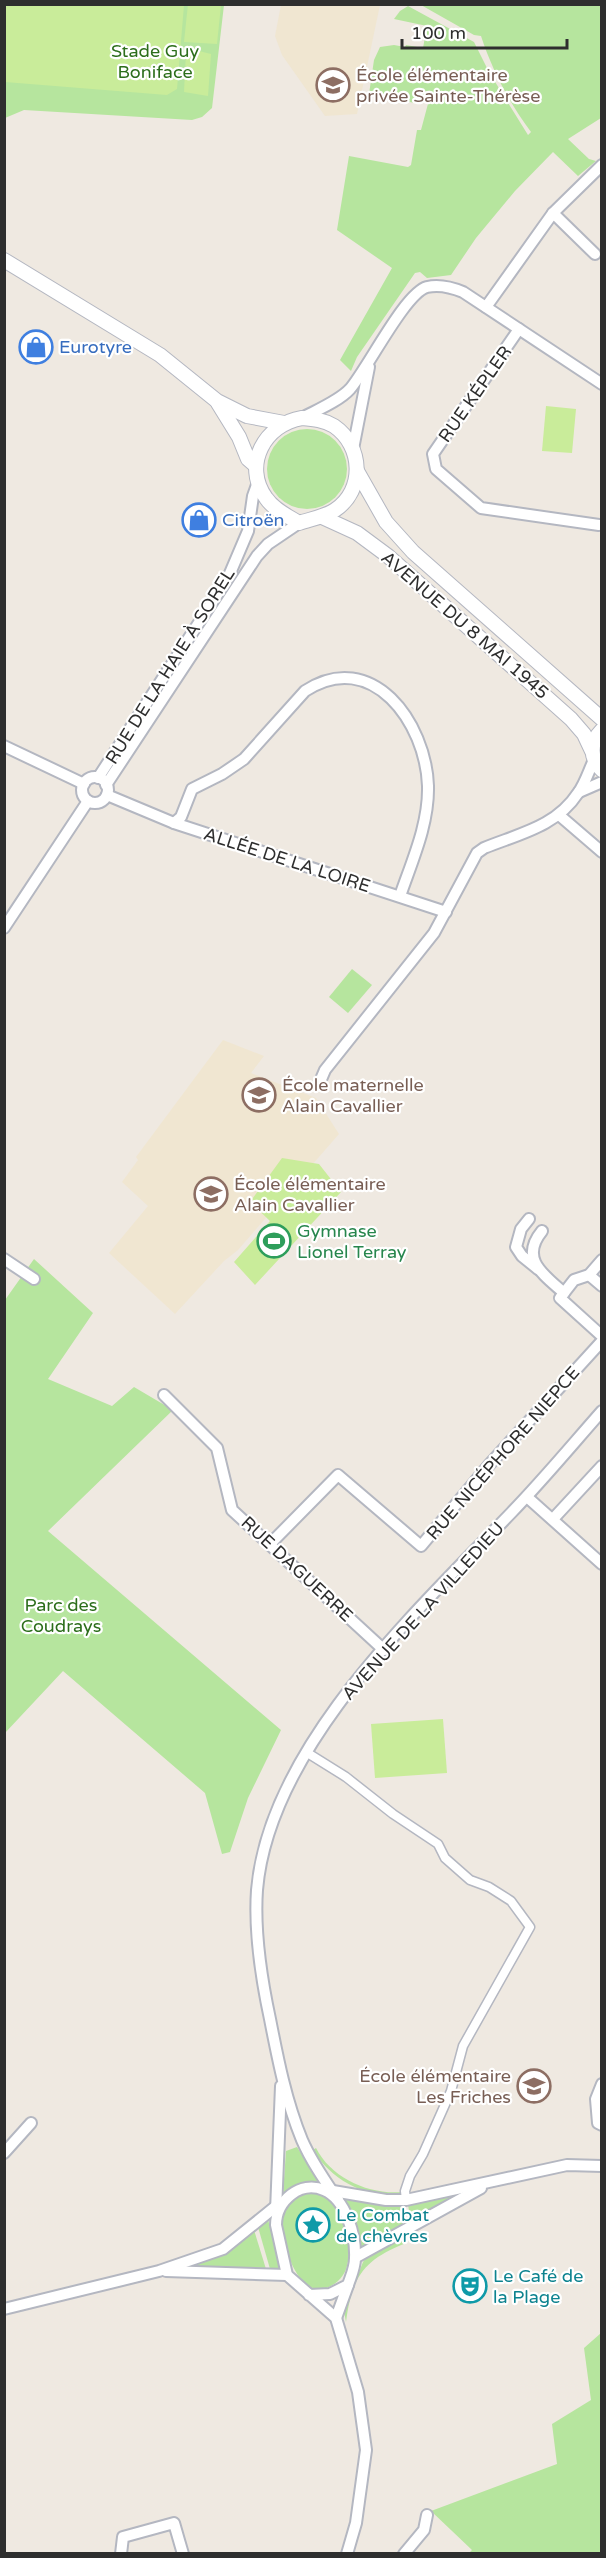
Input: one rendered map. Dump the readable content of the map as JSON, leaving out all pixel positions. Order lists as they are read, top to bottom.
{
  "streets": {
    "street": [
      "RUE KÉPLER",
      "AVENUE DU 8 MAI 1945",
      "RUE DE LA HAIE À SOREL",
      "ALLÉE DE LA LOIRE",
      "RUE NICÉPHORE NIEPCE",
      "RUE DAGUERRE",
      "AVENUE DE LA VILLEDIEU"
    ]
  },
  "crossings": [
    ["AVENUE DU 8 MAI 1945", "RUE DE LA HAIE À SOREL"],
    ["RUE DE LA HAIE À SOREL", "ALLÉE DE LA LOIRE"],
    ["RUE NICÉPHORE NIEPCE", "RUE DAGUERRE"],
    ["RUE DAGUERRE", "AVENUE DE LA VILLEDIEU"]
  ],
  "parks": ["Stade Guy Boniface", "Parc des Coudrays"],
  "places": {
    "school or university": [
      "École élémentaire privée Sainte-Thérèse",
      "École maternelle Alain Cavallier",
      "École élémentaire Alain Cavallier",
      "École élémentaire Les Friches"
    ],
    "shop": ["Eurotyre", "Citroën"],
    "sports": ["Gymnase Lionel Terray"],
    "place": ["Le Combat de chèvres"],
    "theatre": ["Le Café de la Plage"]
  },
  "scale_bar": "100 m"
}
